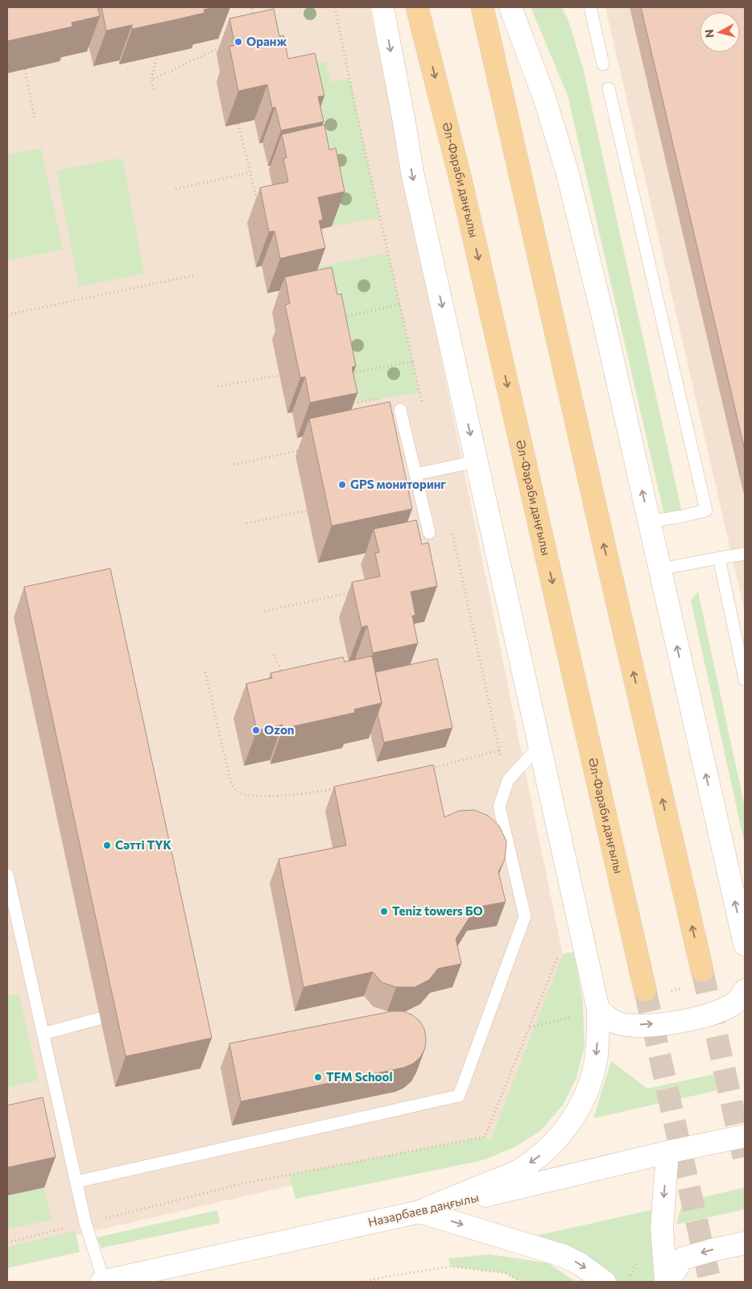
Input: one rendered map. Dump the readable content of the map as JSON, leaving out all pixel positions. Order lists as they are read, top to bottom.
{
  "streets": {
    "main road": ["Әл-Фараби даңғылы", "Назарбаев даңғылы"]
  },
  "places": [
    "Оранж",
    "GPS мониторинг",
    "Ozon",
    "Сәтті ТҮК",
    "Teniz towers БО",
    "TFM School"
  ],
  "north": "left"
}
